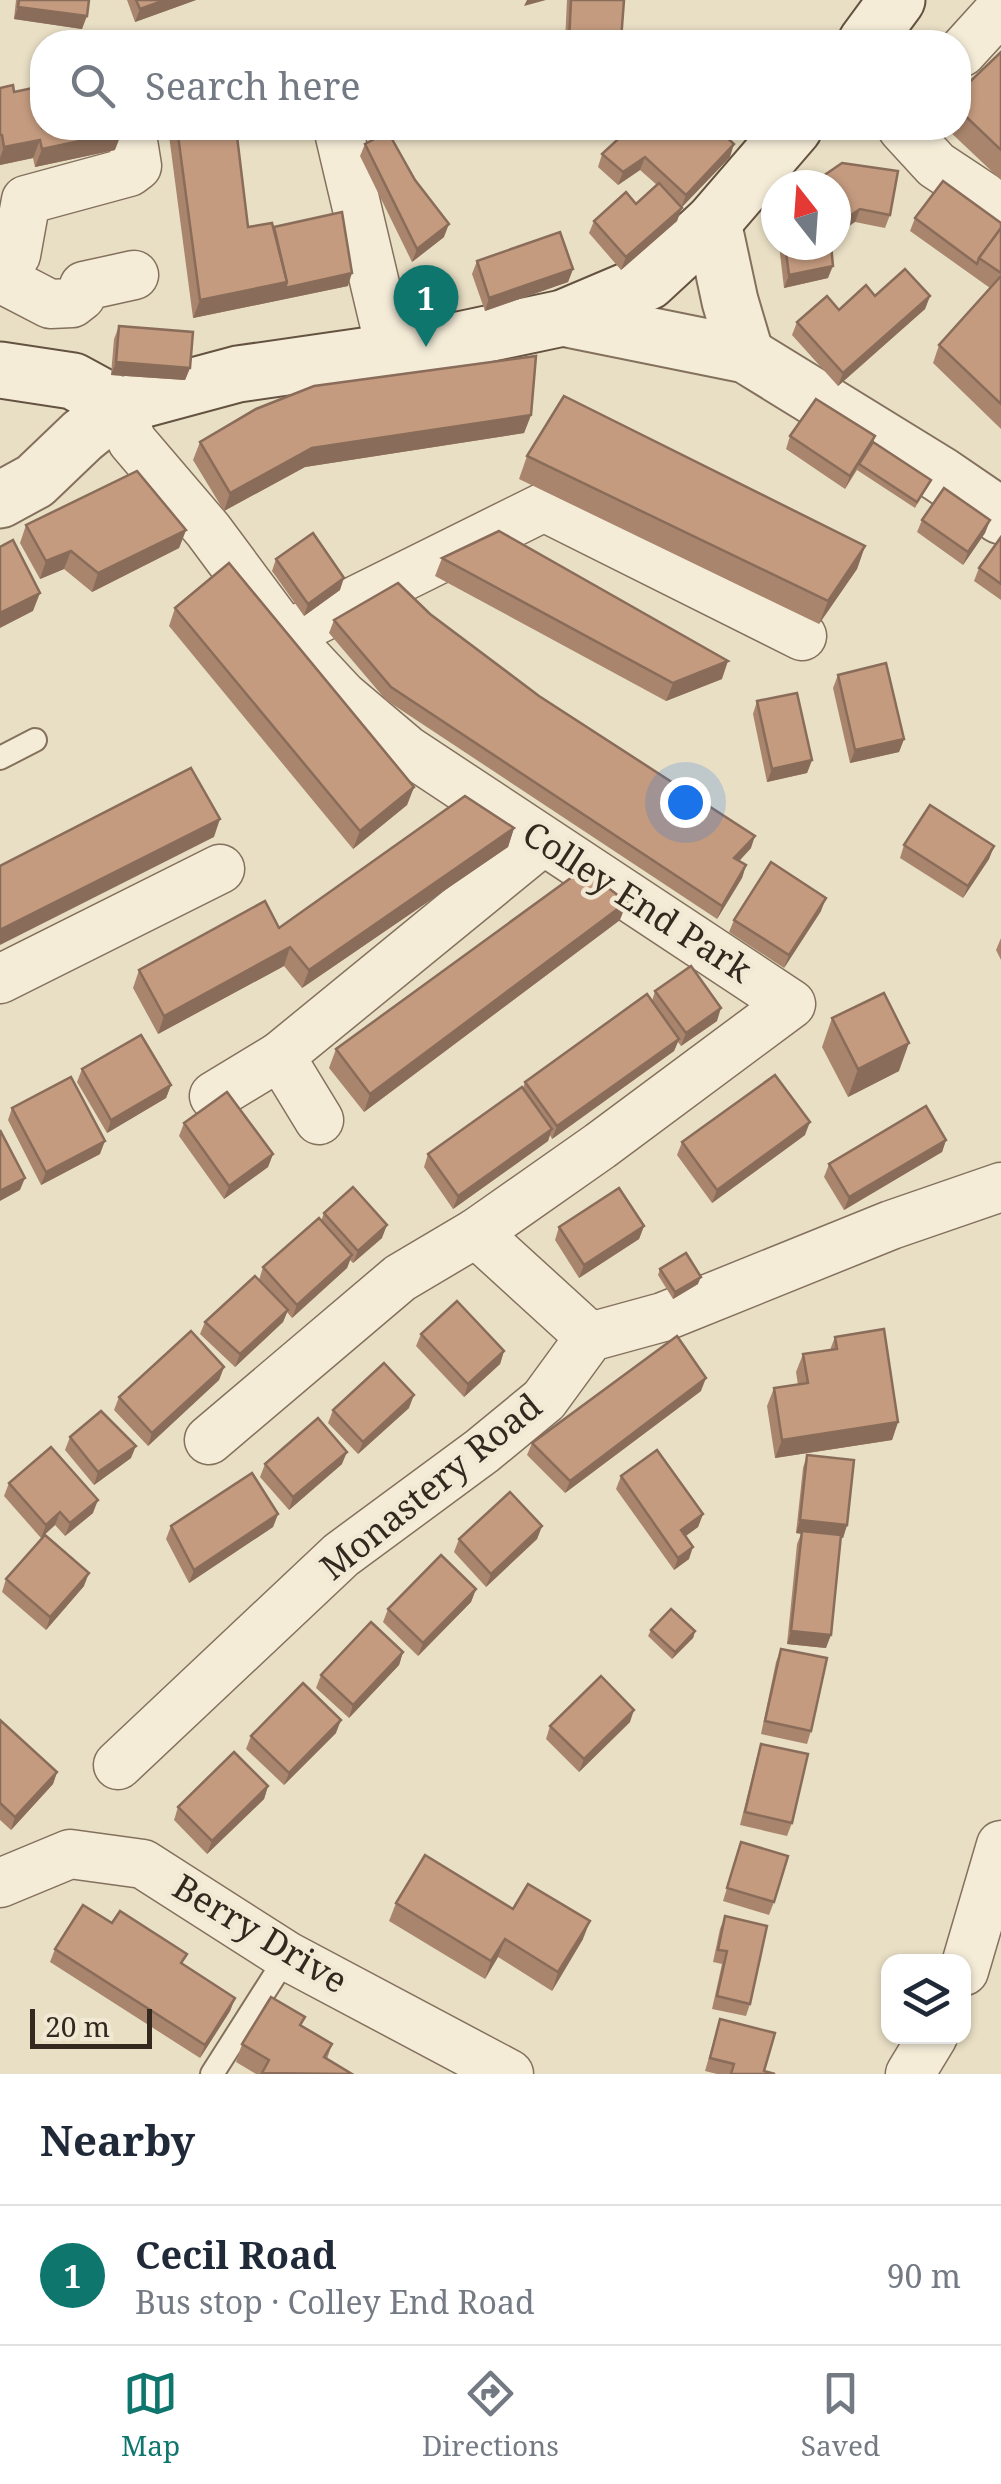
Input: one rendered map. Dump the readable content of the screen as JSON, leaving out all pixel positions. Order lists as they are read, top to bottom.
{
  "streets": {
    "street": ["Colley End Park", "Monastery Road", "Berry Drive"]
  },
  "scale_bar": "20 m",
  "north": "top",
  "page": {
    "search": "Search here",
    "pins": "1",
    "scale": "20 m",
    "heading": "Nearby",
    "list": [
      {
        "mark": "1",
        "name": "Cecil Road",
        "note": "Bus stop · Colley End Road",
        "value": "90 m"
      }
    ],
    "nav": ["Map", "Directions", "Saved"]
  }
}
